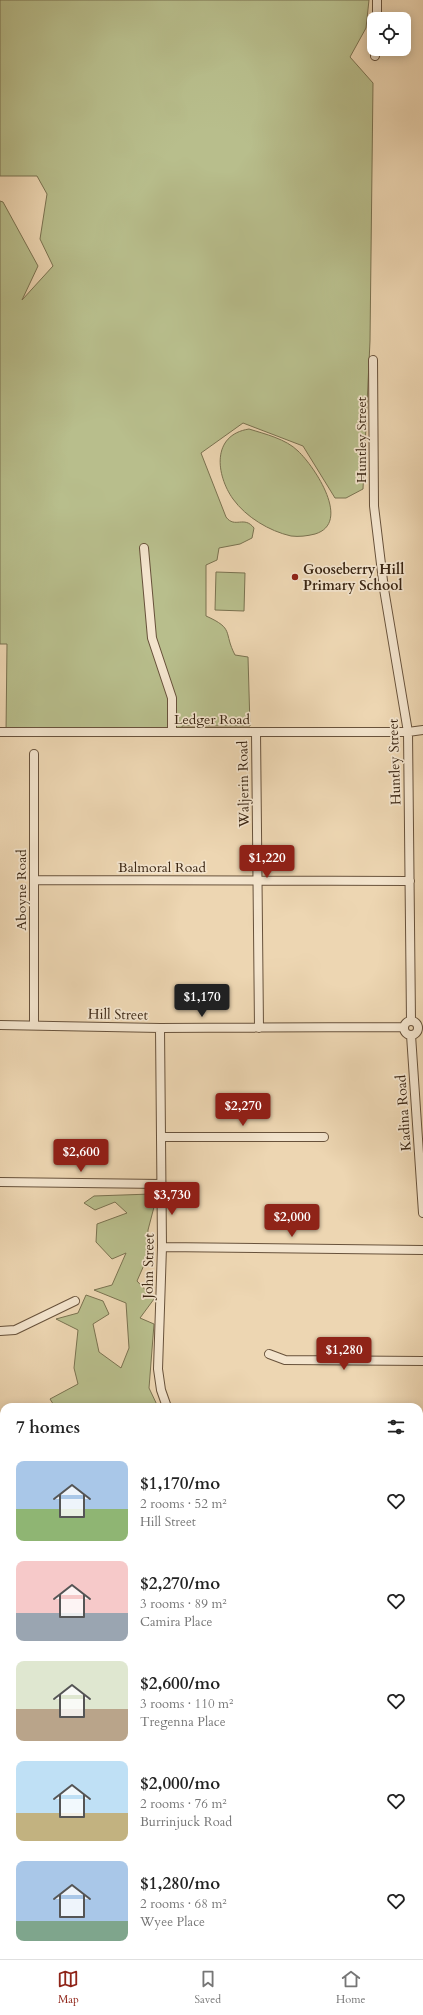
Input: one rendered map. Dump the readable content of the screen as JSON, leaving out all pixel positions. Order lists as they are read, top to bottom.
{
  "streets": {
    "street": [
      "Huntley Street",
      "Ledger Road",
      "Waljerin Road",
      "Balmoral Road",
      "Aboyne Road",
      "Hill Street",
      "Kadina Road",
      "John Street"
    ]
  },
  "crossings": [
    ["Huntley Street", "Ledger Road"],
    ["Huntley Street", "Balmoral Road"],
    ["Huntley Street", "Hill Street"],
    ["Huntley Street", "Kadina Road"],
    ["Ledger Road", "Waljerin Road"],
    ["Waljerin Road", "Balmoral Road"],
    ["Waljerin Road", "Hill Street"],
    ["Balmoral Road", "Aboyne Road"],
    ["Aboyne Road", "Hill Street"],
    ["Hill Street", "Kadina Road"],
    ["Hill Street", "John Street"]
  ],
  "places": ["Gooseberry Hill Primary School"],
  "page": {
    "price": [
      "$1,220",
      "$1,170",
      "$2,270",
      "$2,600",
      "$3,730",
      "$2,000",
      "$1,280"
    ],
    "heading": "7 homes",
    "list": [
      {
        "name": "$1,170/mo",
        "note": "2 rooms · 52 m² · Hill Street"
      },
      {
        "name": "$2,270/mo",
        "note": "3 rooms · 89 m² · Camira Place"
      },
      {
        "name": "$2,600/mo",
        "note": "3 rooms · 110 m² · Tregenna Place"
      },
      {
        "name": "$2,000/mo",
        "note": "2 rooms · 76 m² · Burrinjuck Road"
      },
      {
        "name": "$1,280/mo",
        "note": "2 rooms · 68 m² · Wyee Place"
      }
    ],
    "tabs": ["Map", "Saved", "Home"]
  }
}
